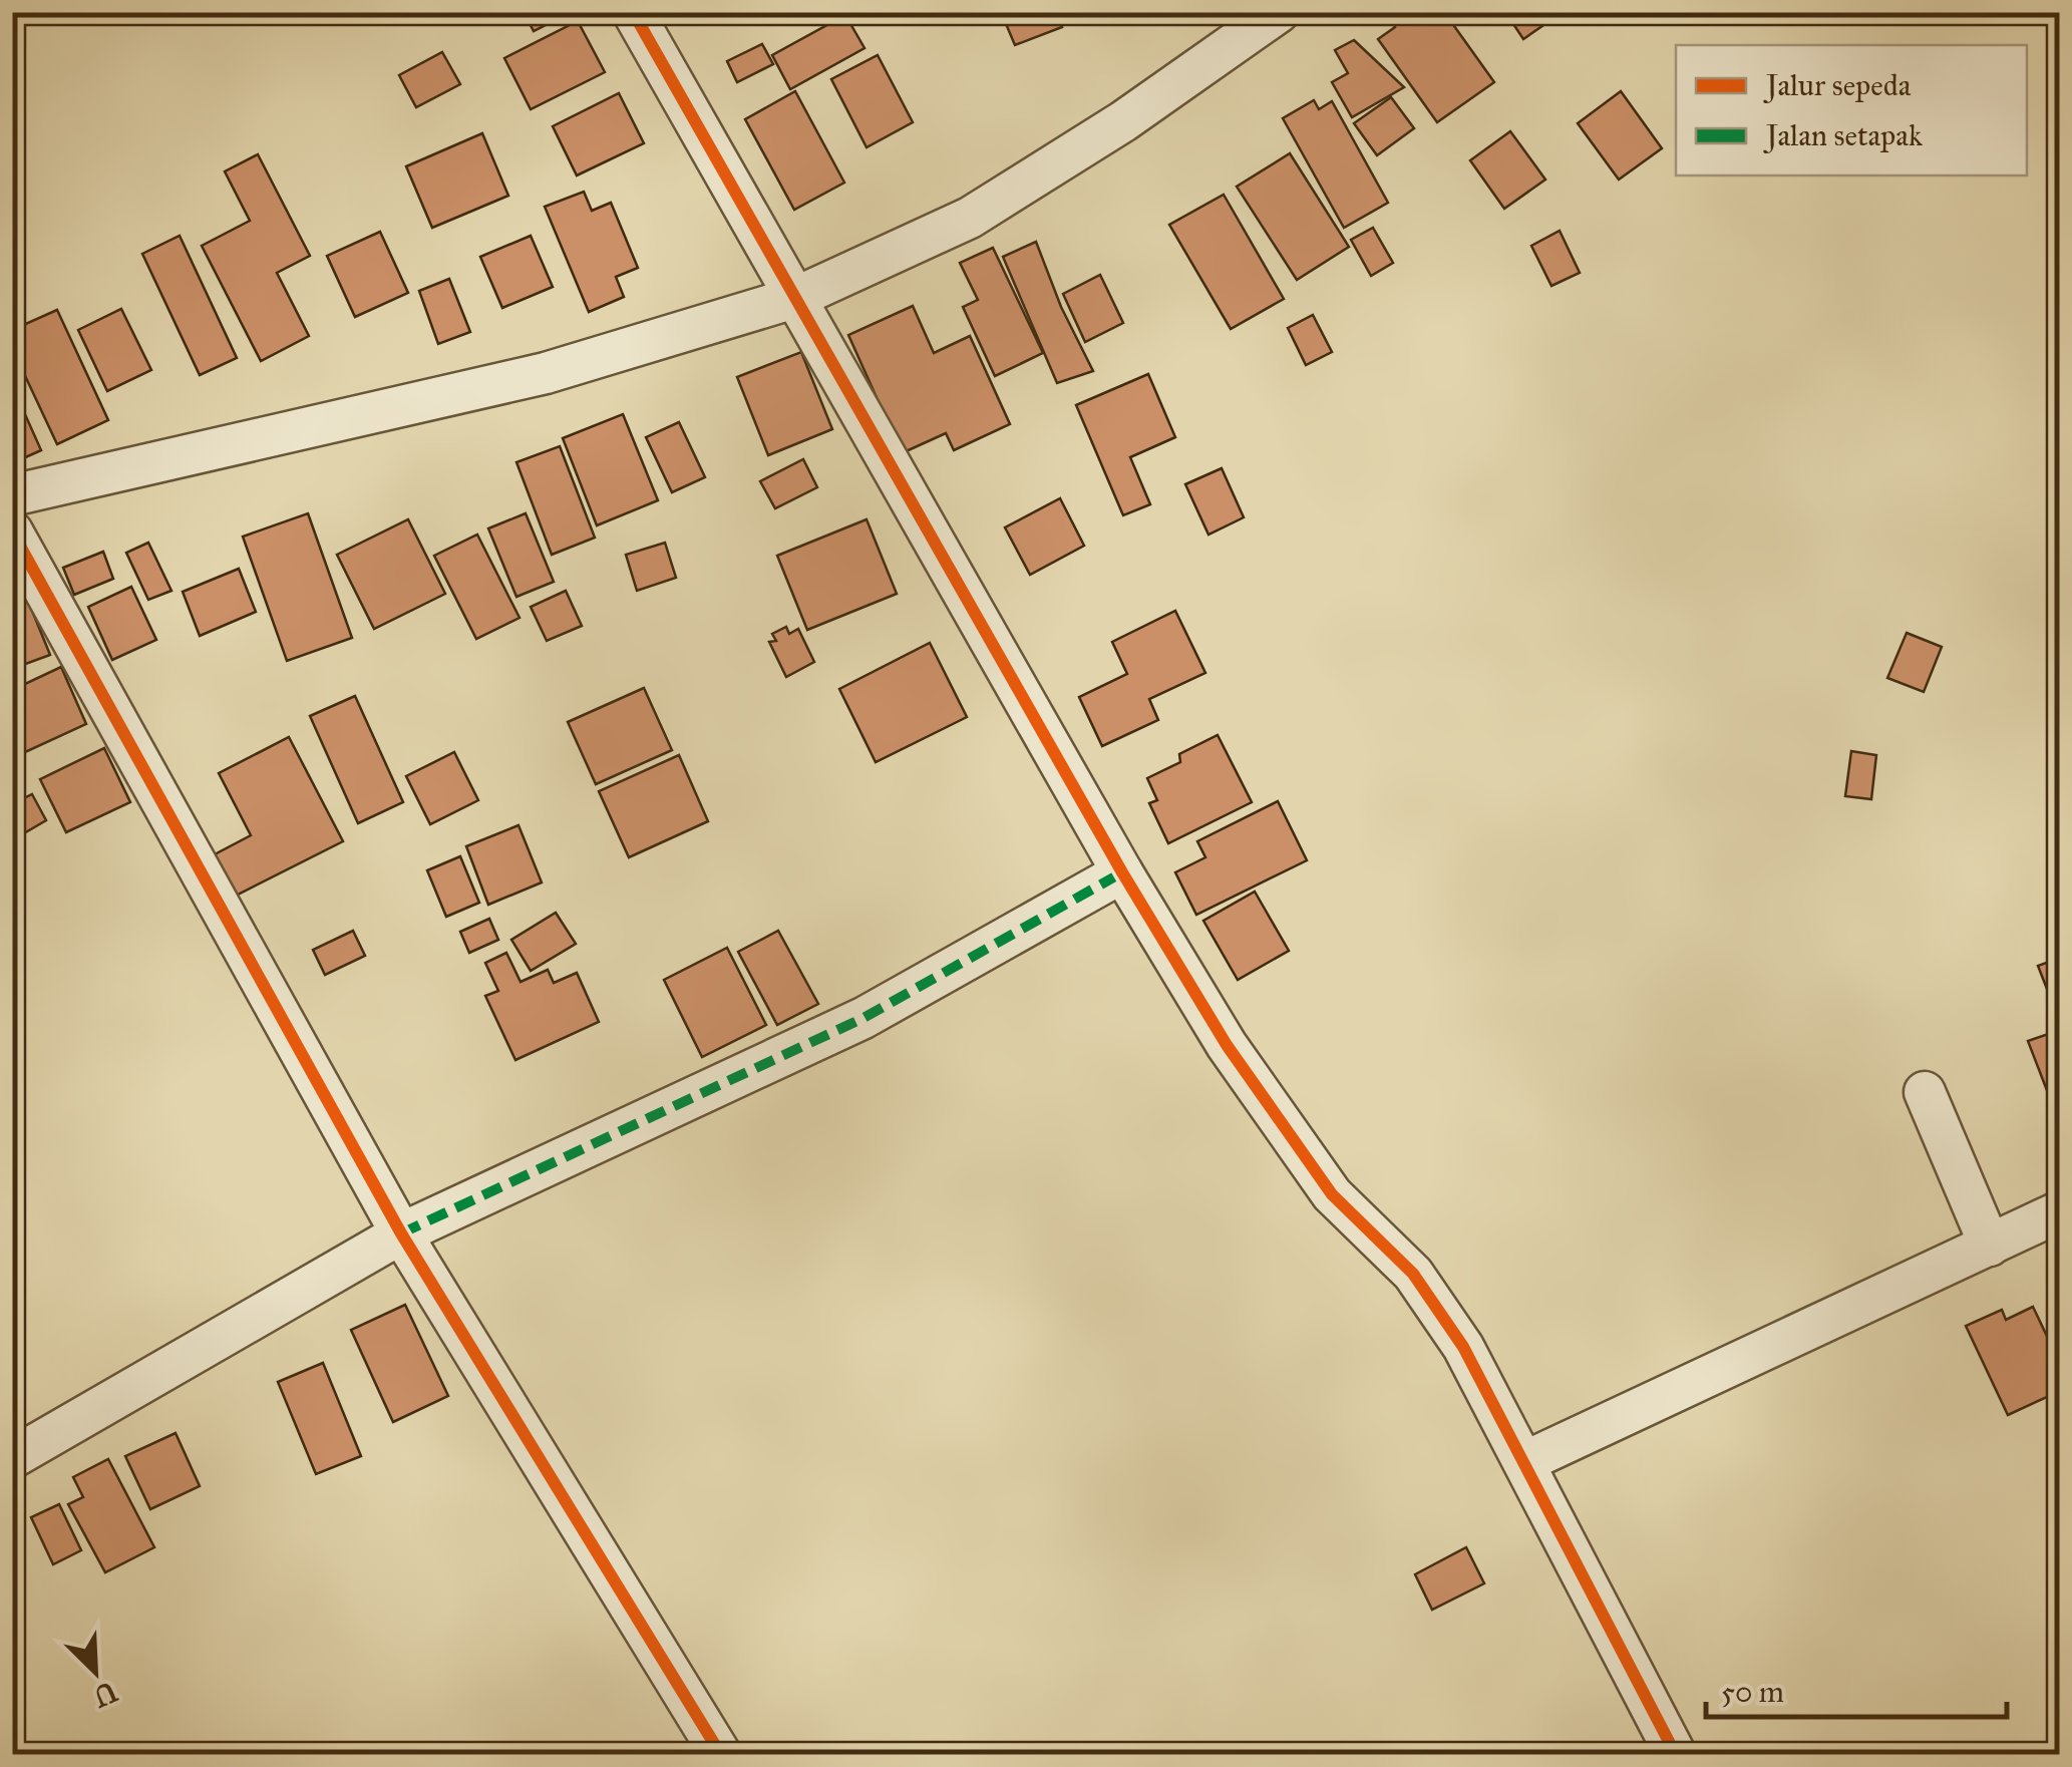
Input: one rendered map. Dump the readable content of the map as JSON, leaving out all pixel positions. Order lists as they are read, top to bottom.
{
  "legend": ["Jalur sepeda", "Jalan setapak"],
  "scale_bar": "50 m",
  "north": "bottom right"
}
